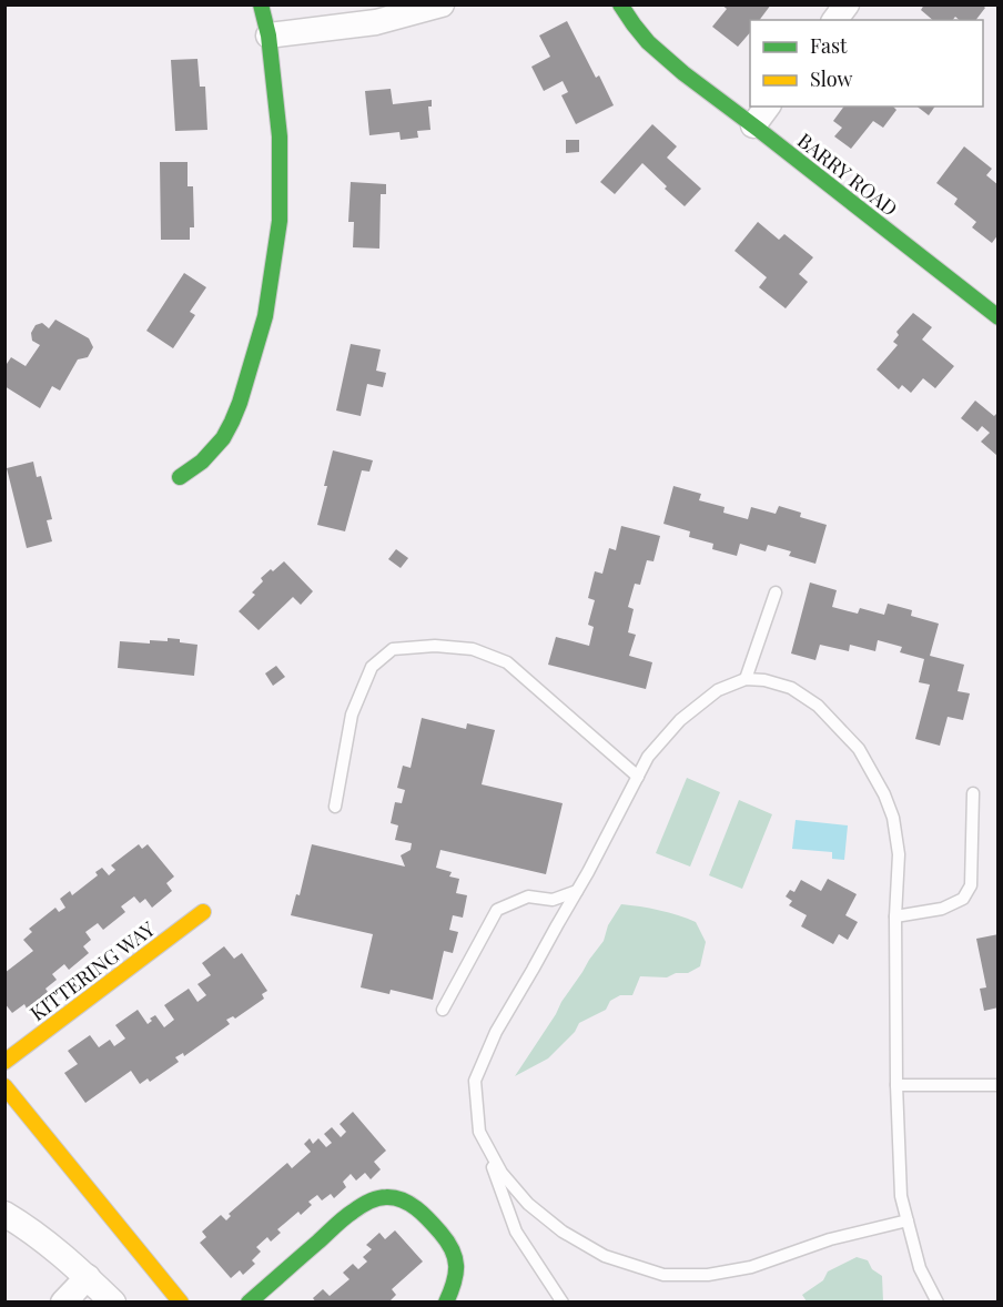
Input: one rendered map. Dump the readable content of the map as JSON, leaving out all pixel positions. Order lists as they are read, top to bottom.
{
  "streets": {
    "street": ["BARRY ROAD", "KITTERING WAY"]
  },
  "legend": ["Fast", "Slow"]
}
